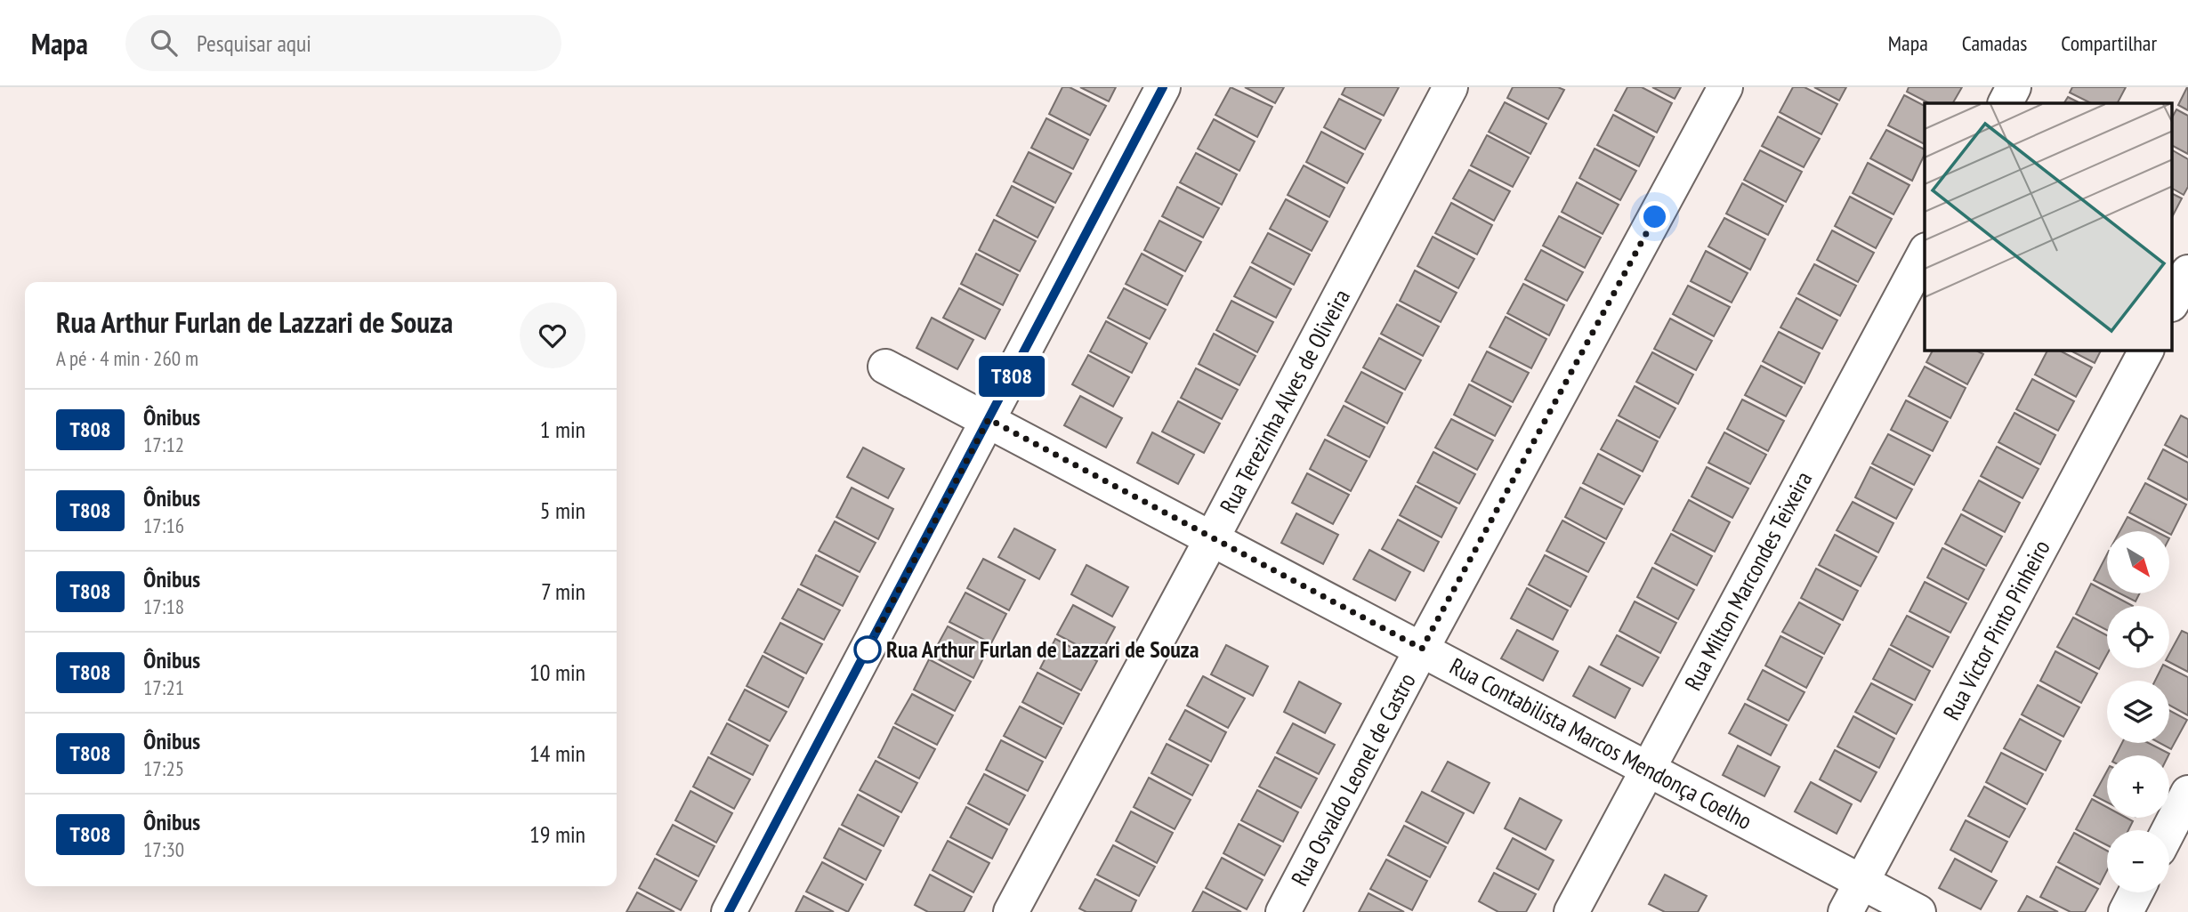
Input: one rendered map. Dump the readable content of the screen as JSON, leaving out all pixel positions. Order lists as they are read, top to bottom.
{
  "streets": {
    "street": [
      "Rua Terezinha Alves de Oliveira",
      "Rua Milton Marcondes Teixeira",
      "Rua Victor Pinto Pinheiro",
      "Rua Contabilista Marcos Mendonça Coelho",
      "Rua Osvaldo Leonel de Castro"
    ]
  },
  "crossings": [
    ["Rua Terezinha Alves de Oliveira", "Rua Contabilista Marcos Mendonça Coelho"],
    ["Rua Milton Marcondes Teixeira", "Rua Contabilista Marcos Mendonça Coelho"],
    ["Rua Victor Pinto Pinheiro", "Rua Contabilista Marcos Mendonça Coelho"],
    ["Rua Contabilista Marcos Mendonça Coelho", "Rua Osvaldo Leonel de Castro"]
  ],
  "places": ["Rua Arthur Furlan de Lazzari de Souza"],
  "lines": ["bus line T808"],
  "north": "bottom right",
  "page": {
    "header": "Mapa",
    "search": "Pesquisar aqui",
    "nav": ["Mapa", "Camadas", "Compartilhar"],
    "on_map": "T808",
    "heading": ["Rua Arthur Furlan de Lazzari de Souza", "A pé · 4 min · 260 m"],
    "list": [
      {
        "mark": "T808",
        "name": "Ônibus",
        "note": "17:12",
        "value": "1 min"
      },
      {
        "mark": "T808",
        "name": "Ônibus",
        "note": "17:16",
        "value": "5 min"
      },
      {
        "mark": "T808",
        "name": "Ônibus",
        "note": "17:18",
        "value": "7 min"
      },
      {
        "mark": "T808",
        "name": "Ônibus",
        "note": "17:21",
        "value": "10 min"
      },
      {
        "mark": "T808",
        "name": "Ônibus",
        "note": "17:25",
        "value": "14 min"
      },
      {
        "mark": "T808",
        "name": "Ônibus",
        "note": "17:30",
        "value": "19 min"
      }
    ],
    "map_buttons": ["+", "−"]
  }
}
